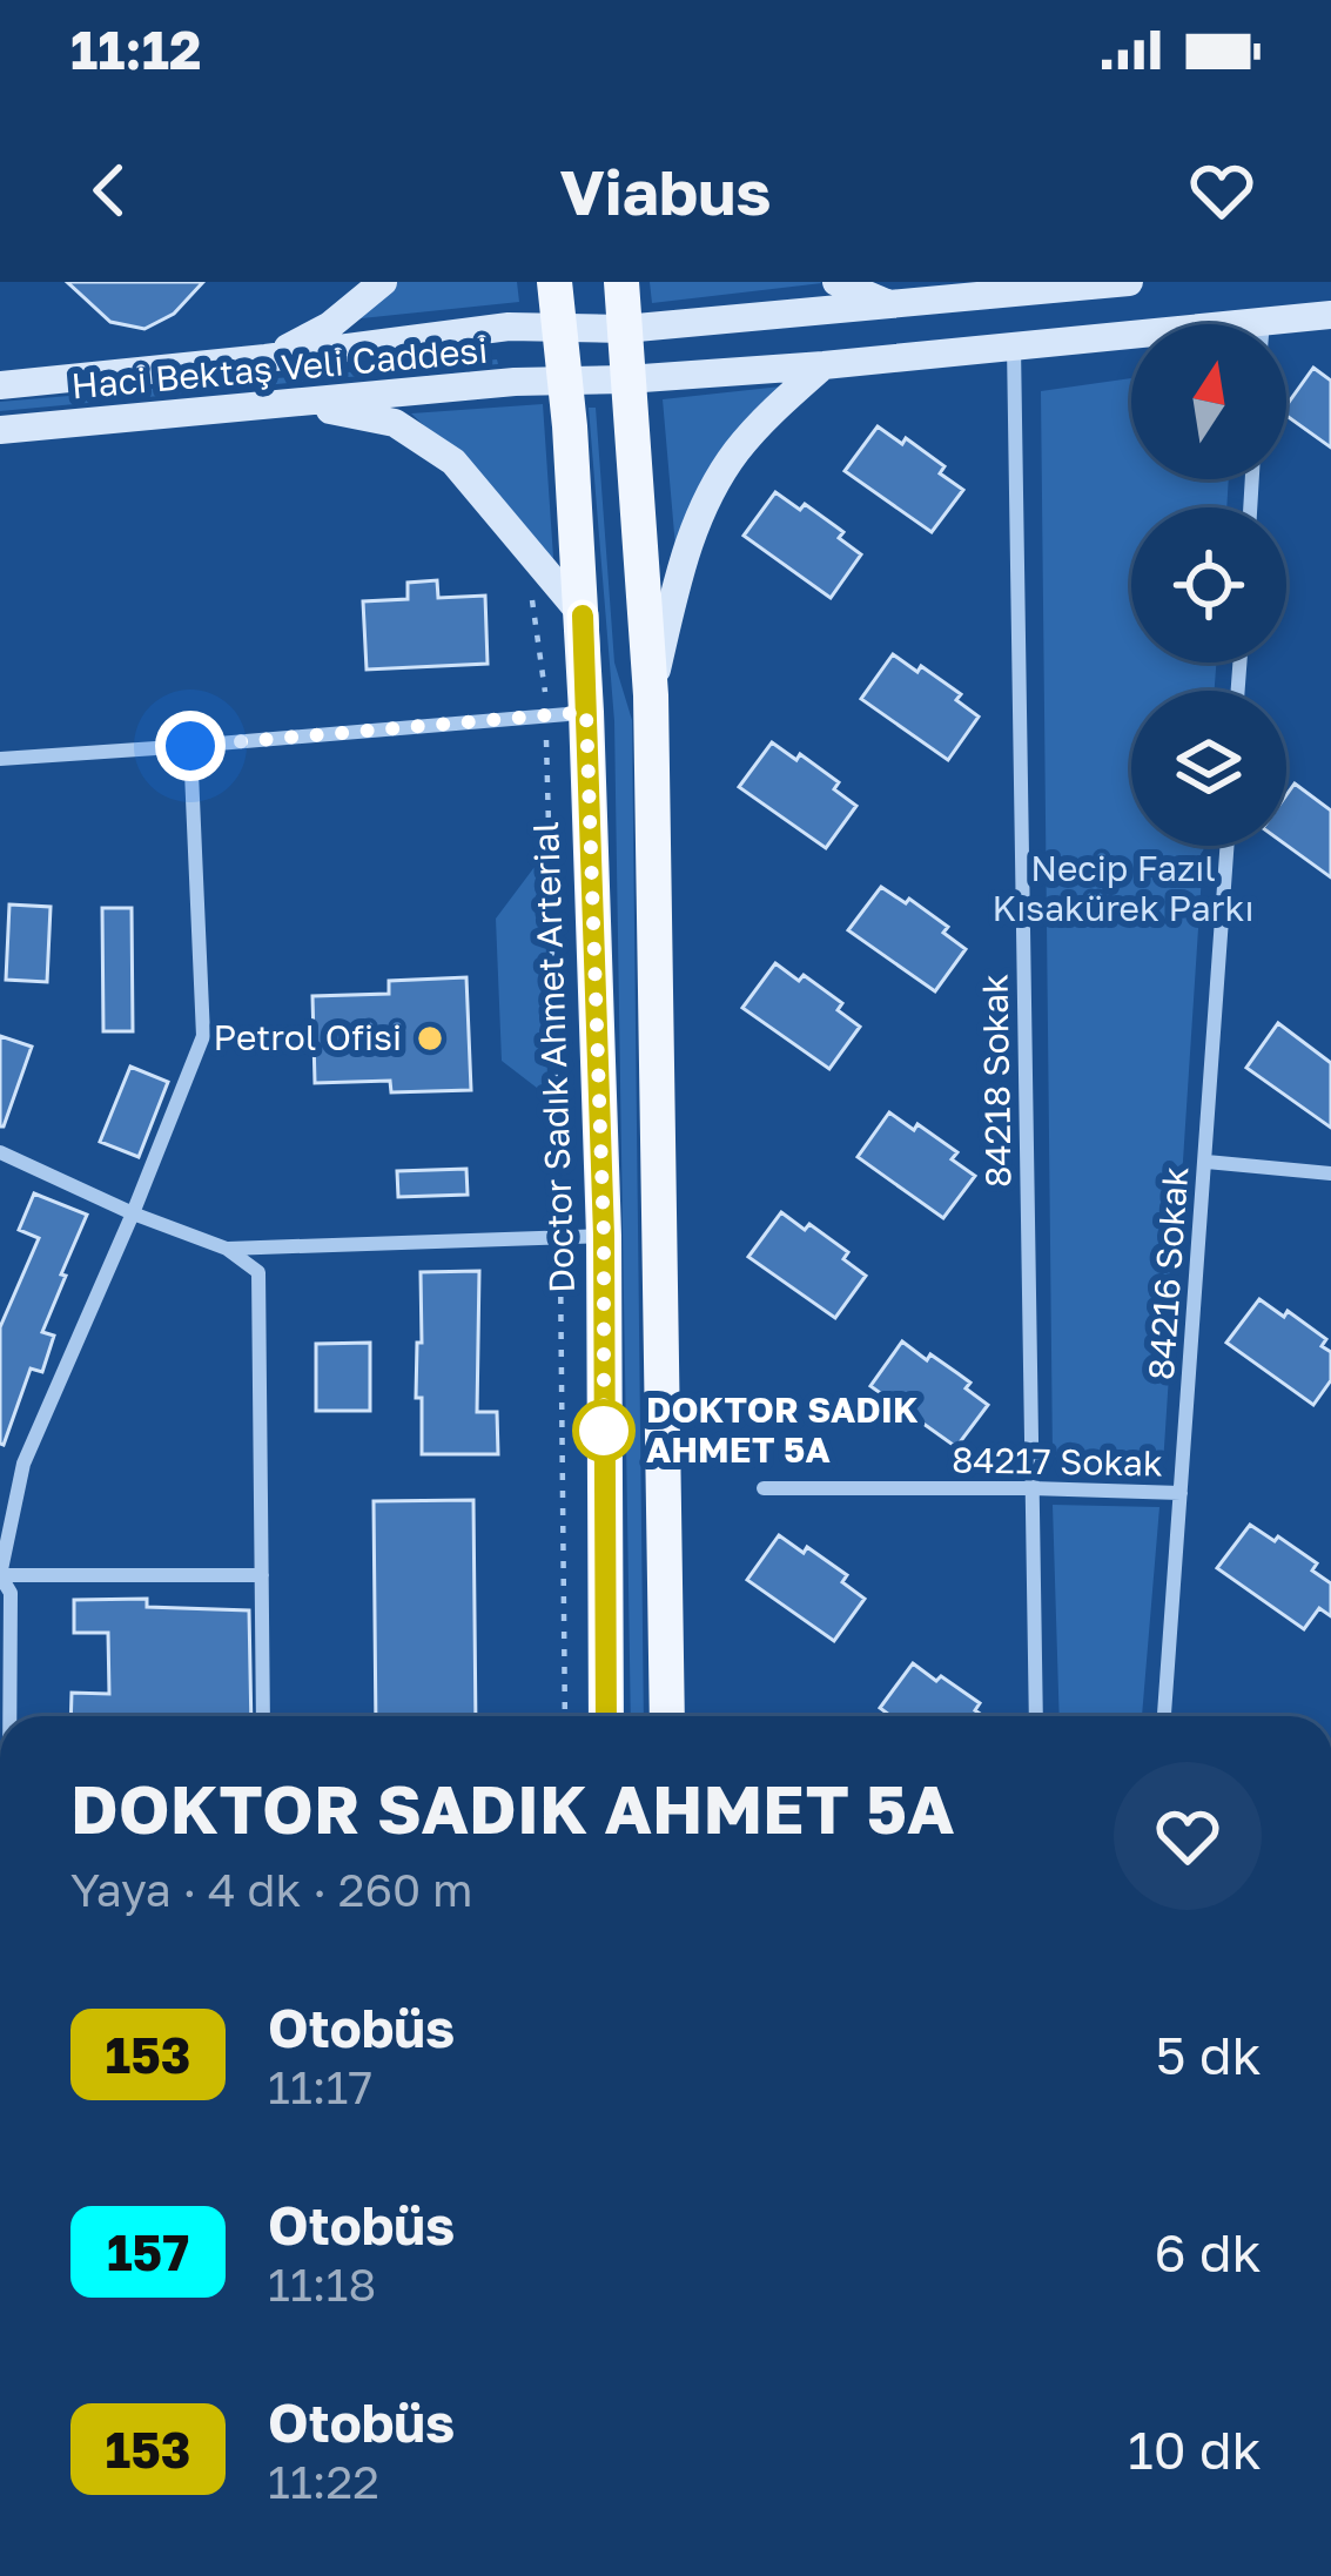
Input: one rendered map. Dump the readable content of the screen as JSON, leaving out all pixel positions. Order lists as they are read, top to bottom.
{
  "streets": {
    "main road": ["Haci Bektaş Veli Caddesi", "Doctor Sadık Ahmet Arterial"],
    "street": ["84218 Sokak", "84216 Sokak", "84217 Sokak"]
  },
  "crossings": [
    ["Haci Bektaş Veli Caddesi", "Doctor Sadık Ahmet Arterial"],
    ["Haci Bektaş Veli Caddesi", "84218 Sokak"],
    ["84218 Sokak", "84217 Sokak"],
    ["84216 Sokak", "84217 Sokak"]
  ],
  "parks": ["Necip Fazıl Kısakürek Parkı"],
  "places": ["Petrol Ofisi", "DOKTOR SADIK AHMET 5A"],
  "lines": ["bus line 153"],
  "north": "top",
  "page": {
    "status": "11:12",
    "header": "Viabus",
    "heading": ["DOKTOR SADIK AHMET 5A", "Yaya · 4 dk · 260 m"],
    "list": [
      {
        "mark": "153",
        "name": "Otobüs",
        "note": "11:17",
        "value": "5 dk"
      },
      {
        "mark": "157",
        "name": "Otobüs",
        "note": "11:18",
        "value": "6 dk"
      },
      {
        "mark": "153",
        "name": "Otobüs",
        "note": "11:22",
        "value": "10 dk"
      }
    ]
  }
}
